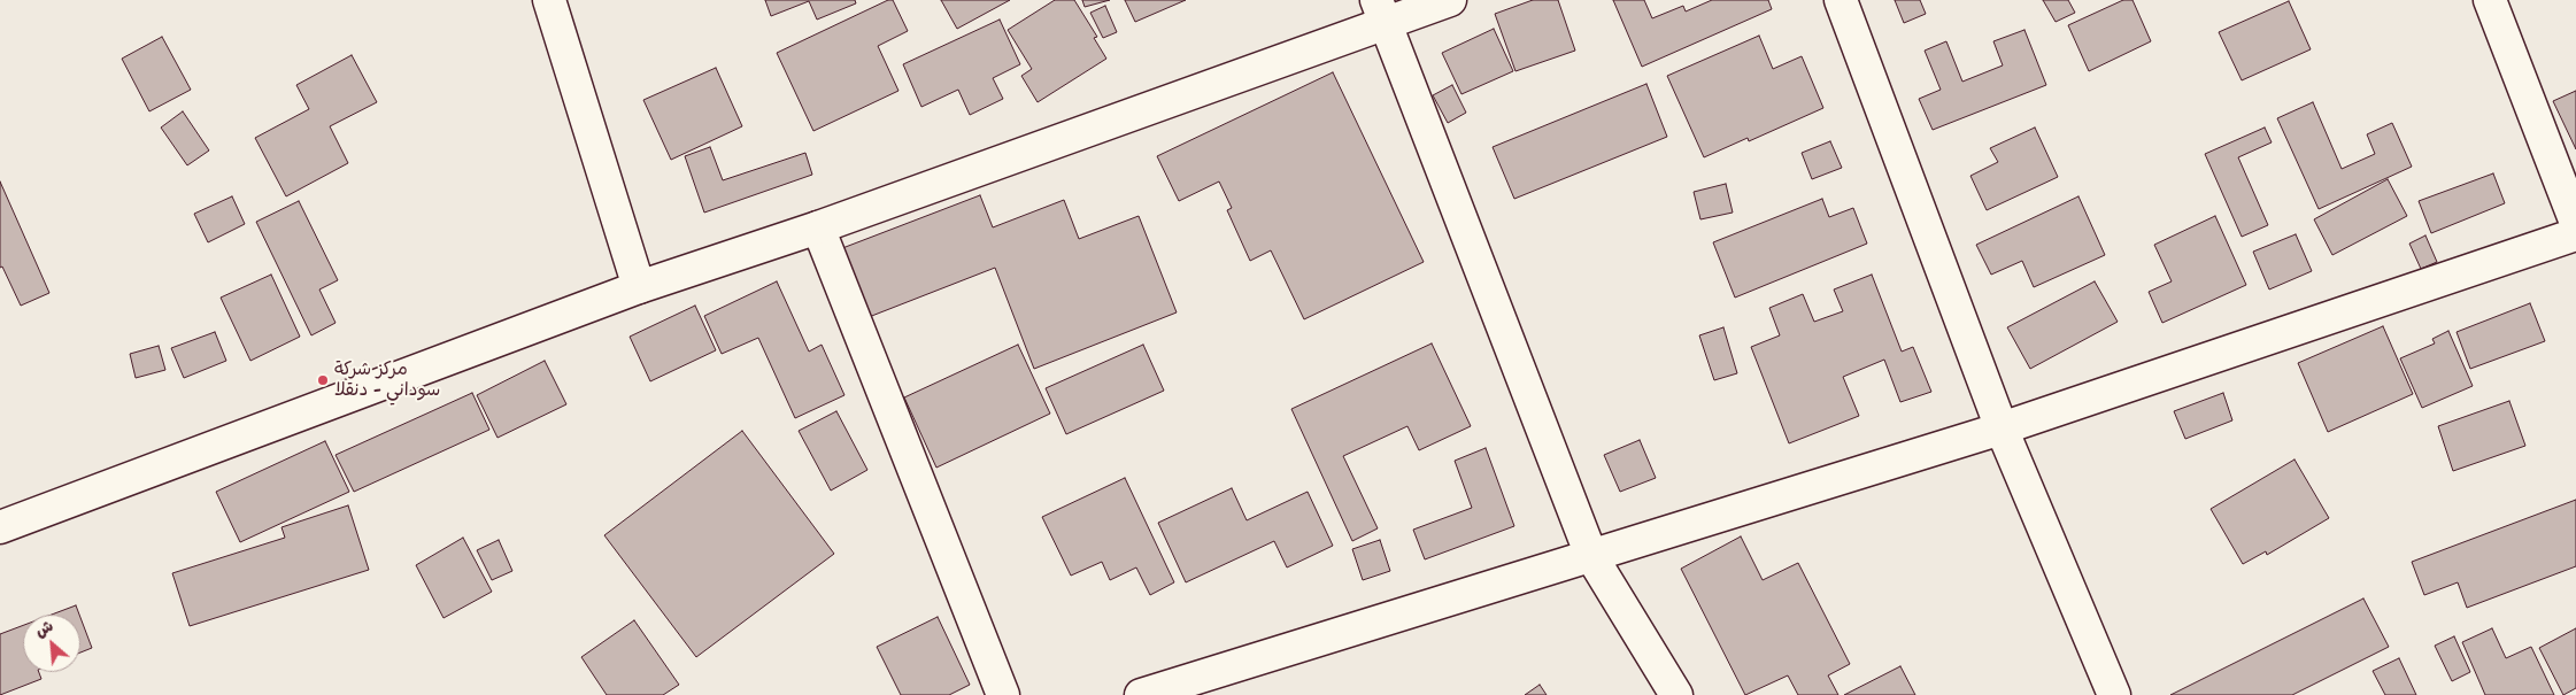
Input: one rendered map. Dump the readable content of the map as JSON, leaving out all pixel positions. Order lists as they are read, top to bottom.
{
  "places": ["مركز شركة سوداني - دنقلا"],
  "north": "top left"
}
